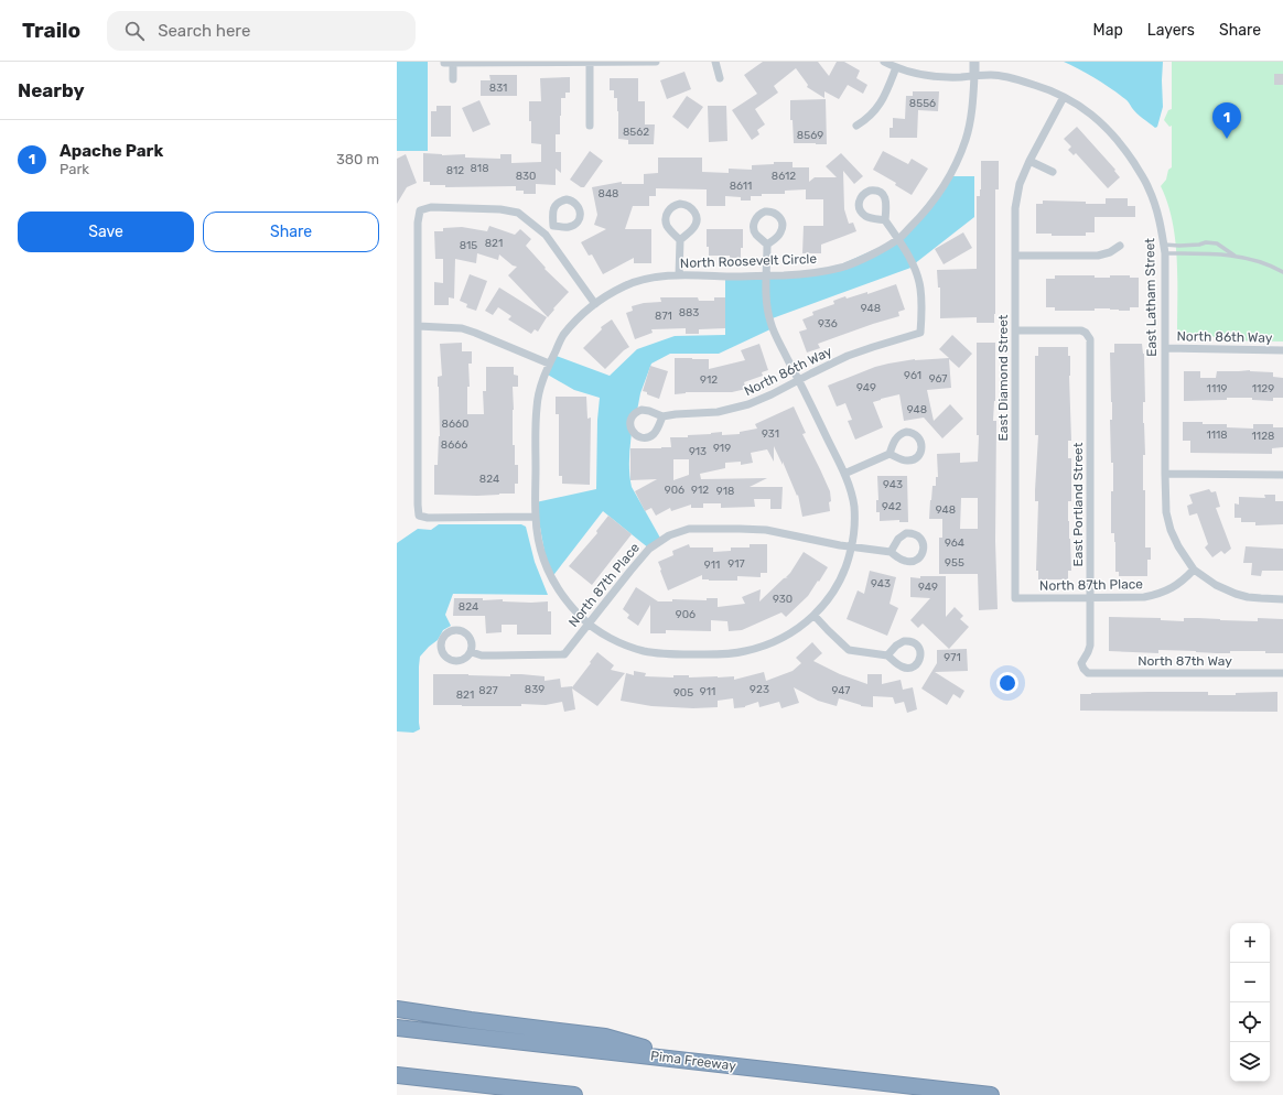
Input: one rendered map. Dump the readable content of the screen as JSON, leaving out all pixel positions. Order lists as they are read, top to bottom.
{
  "streets": {
    "highway": ["Pima Freeway"],
    "street": [
      "North Roosevelt Circle",
      "East Latham Street",
      "North 86th Way",
      "East Diamond Street",
      "East Portland Street",
      "North 87th Place",
      "North 87th Way"
    ]
  },
  "crossings": [
    ["North Roosevelt Circle", "East Latham Street"],
    ["North Roosevelt Circle", "North 86th Way"],
    ["North Roosevelt Circle", "North 87th Place"],
    ["East Latham Street", "North 86th Way"],
    ["East Latham Street", "East Diamond Street"],
    ["East Latham Street", "North 87th Place"],
    ["East Diamond Street", "East Portland Street"],
    ["East Diamond Street", "North 87th Place"],
    ["East Portland Street", "North 87th Place"],
    ["East Portland Street", "North 87th Way"]
  ],
  "house_numbers": [
    "831",
    "8556",
    "8562",
    "8569",
    "818",
    "812",
    "830",
    "8612",
    "8611",
    "848",
    "821",
    "815",
    "948",
    "883",
    "871",
    "936",
    "961",
    "967",
    "912",
    "949",
    "1119",
    "1129",
    "948",
    "8660",
    "931",
    "1118",
    "1128",
    "8666",
    "919",
    "913",
    "824",
    "943",
    "906",
    "912",
    "918",
    "942",
    "948",
    "964",
    "955",
    "917",
    "911",
    "943",
    "949",
    "930",
    "824",
    "906",
    "971",
    "839",
    "923",
    "827",
    "947",
    "911",
    "905",
    "821"
  ],
  "page": {
    "header": "Trailo",
    "search": "Search here",
    "nav": ["Map", "Layers", "Share"],
    "heading": "Nearby",
    "pins": "1",
    "list": [
      {
        "mark": "1",
        "name": "Apache Park",
        "note": "Park",
        "value": "380 m"
      }
    ],
    "buttons": ["Save", "Share"],
    "map_buttons": ["+", "−"]
  }
}
